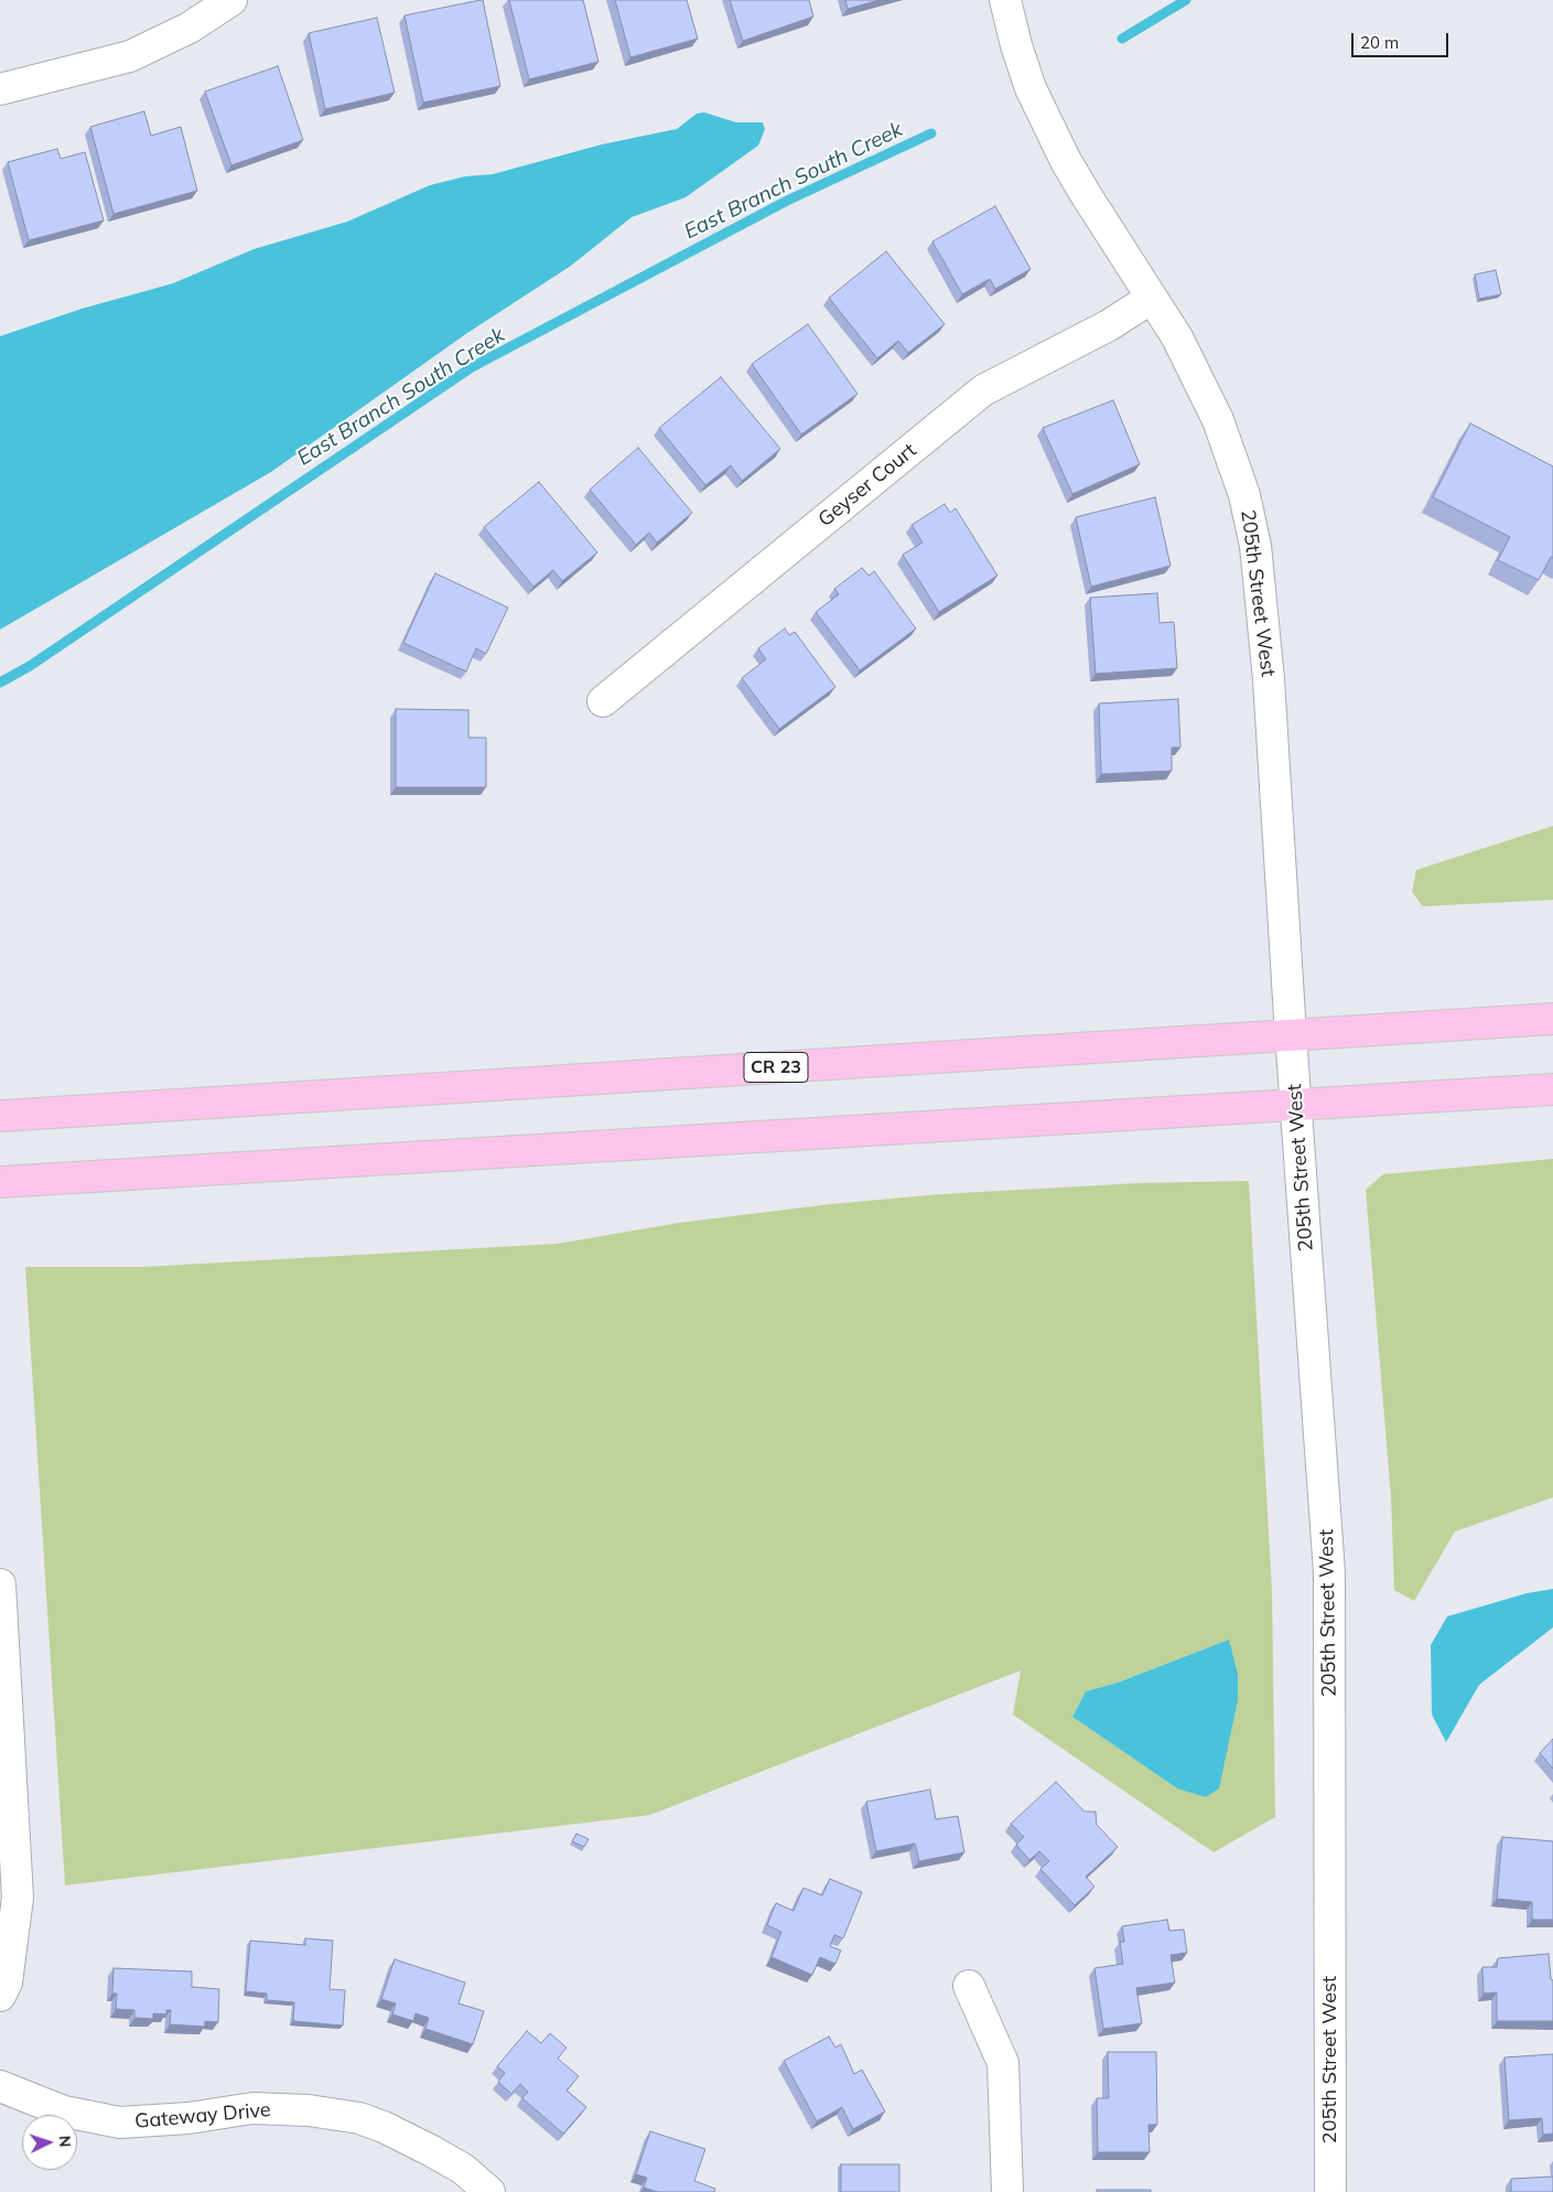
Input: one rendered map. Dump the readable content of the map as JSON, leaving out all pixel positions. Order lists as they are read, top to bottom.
{
  "streets": {
    "main road": ["CR 23"],
    "street": ["Geyser Court", "205th Street West", "Gateway Drive"]
  },
  "crossings": [
    ["Geyser Court", "205th Street West"],
    ["205th Street West", "CR 23"]
  ],
  "water": ["East Branch South Creek"],
  "scale_bar": "20 m",
  "north": "right"
}
